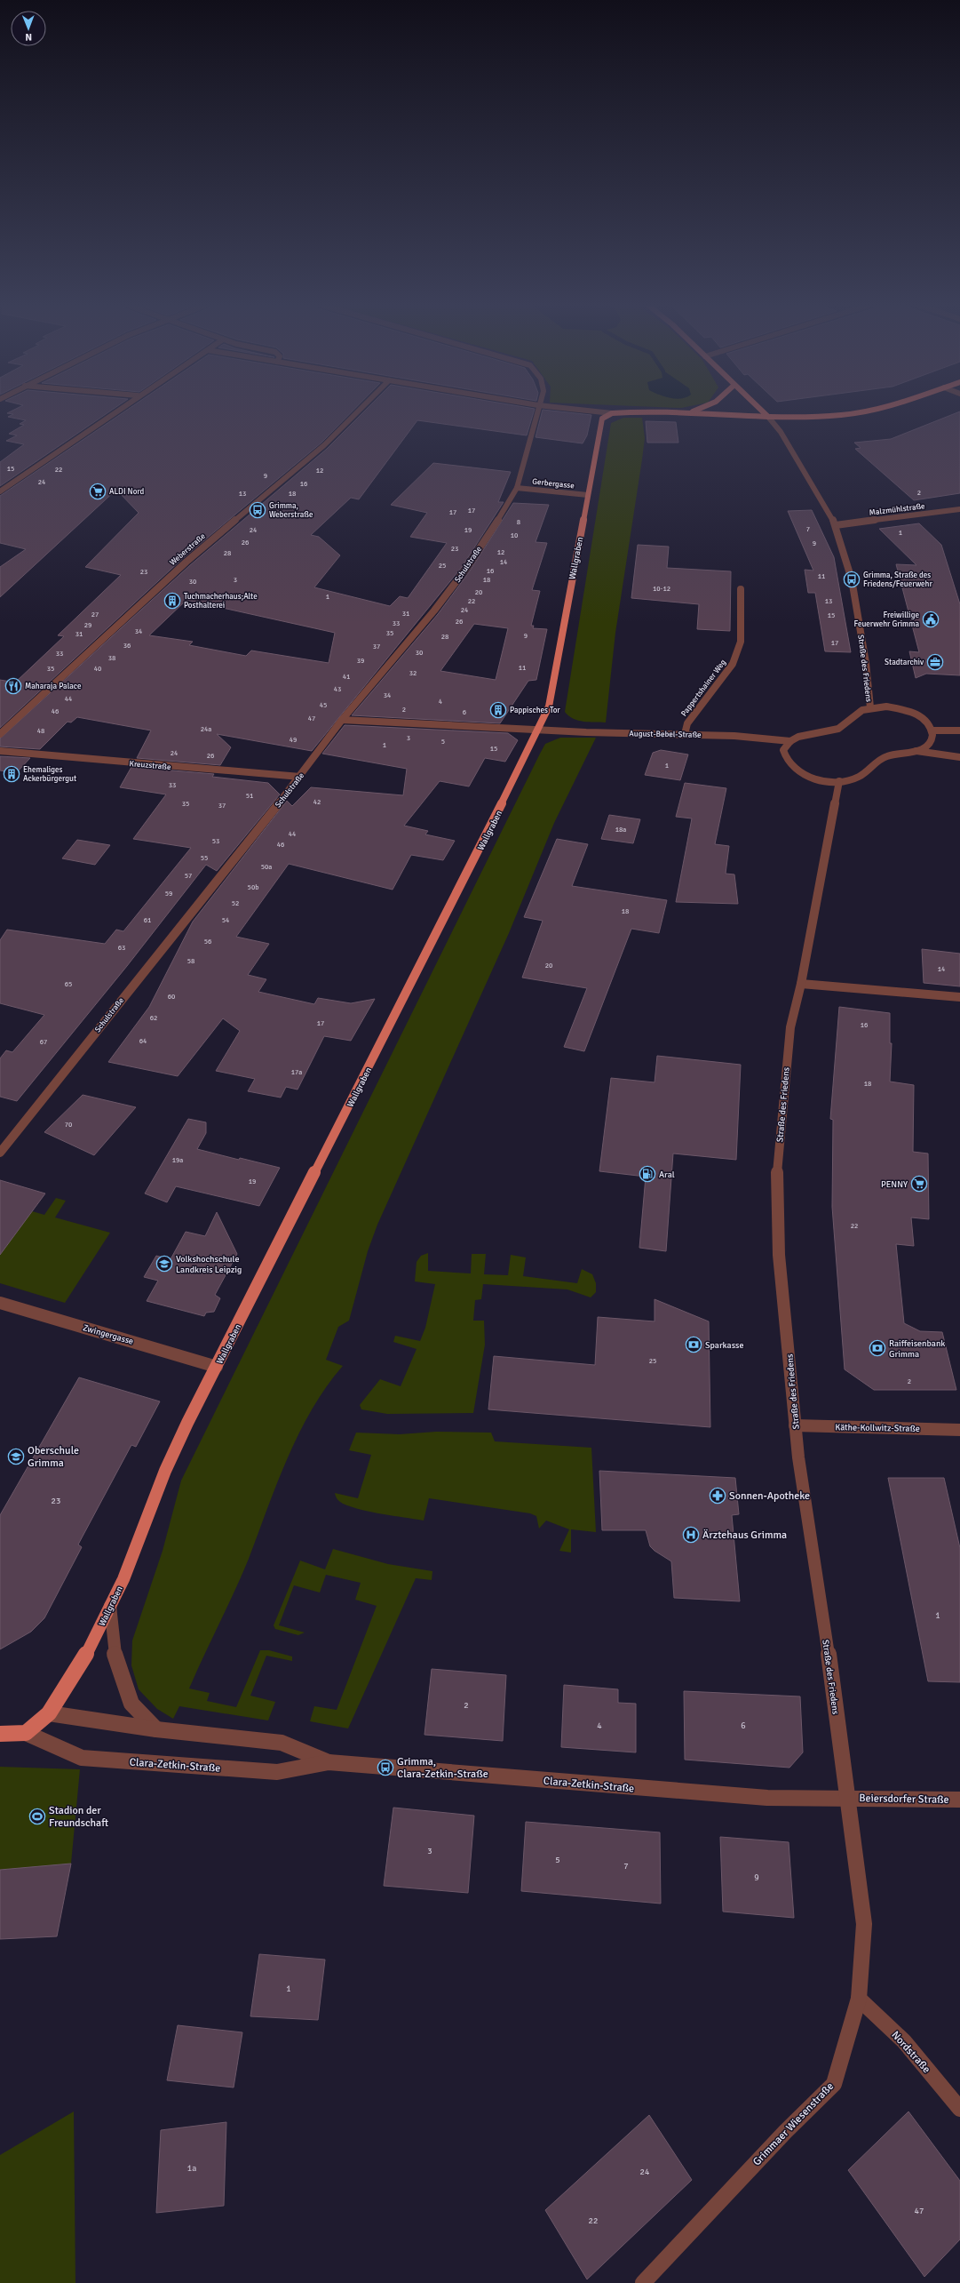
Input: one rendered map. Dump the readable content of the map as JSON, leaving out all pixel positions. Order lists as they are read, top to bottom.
{
  "streets": {
    "main road": ["Wallgraben"],
    "street": [
      "Gerbergasse",
      "Malzmühlstraße",
      "Weberstraße",
      "Schulstraße",
      "Straße des Friedens",
      "Pappertshainer Weg",
      "August-Bebel-Straße",
      "Kreuzstraße",
      "Zwingergasse",
      "Käthe-Kollwitz-Straße",
      "Clara-Zetkin-Straße",
      "Beiersdorfer Straße",
      "Nordstraße",
      "Grimmaer Wiesenstraße"
    ]
  },
  "crossings": [
    ["Gerbergasse", "Wallgraben"],
    ["Gerbergasse", "Schulstraße"],
    ["Malzmühlstraße", "Straße des Friedens"],
    ["Wallgraben", "August-Bebel-Straße"],
    ["Wallgraben", "Zwingergasse"],
    ["Wallgraben", "Clara-Zetkin-Straße"],
    ["Schulstraße", "Kreuzstraße"],
    ["Straße des Friedens", "August-Bebel-Straße"],
    ["Straße des Friedens", "Käthe-Kollwitz-Straße"],
    ["Straße des Friedens", "Clara-Zetkin-Straße"],
    ["Straße des Friedens", "Beiersdorfer Straße"],
    ["Straße des Friedens", "Grimmaer Wiesenstraße"],
    ["Pappertshainer Weg", "August-Bebel-Straße"],
    ["Clara-Zetkin-Straße", "Beiersdorfer Straße"],
    ["Clara-Zetkin-Straße", "Grimmaer Wiesenstraße"],
    ["Beiersdorfer Straße", "Grimmaer Wiesenstraße"],
    ["Nordstraße", "Grimmaer Wiesenstraße"]
  ],
  "places": {
    "supermarket": ["ALDI Nord", "PENNY"],
    "bus stop": ["Grimma, Weberstraße", "Grimma, Straße des Friedens/Feuerwehr", "Grimma, Clara-Zetkin-Straße"],
    "building": ["Tuchmacherhaus;Alte Posthalterei", "Pappisches Tor", "Ehemaliges Ackerbürgergut"],
    "public building": ["Freiwillige Feuerwehr Grimma"],
    "office": ["Stadtarchiv"],
    "restaurant": ["Maharaja Palace"],
    "fuel station": ["Aral"],
    "school or university": ["Volkshochschule Landkreis Leipzig", "Oberschule Grimma"],
    "bank": ["Sparkasse", "Raiffeisenbank Grimma"],
    "pharmacy": ["Sonnen-Apotheke"],
    "hospital": ["Ärztehaus Grimma"],
    "sports": ["Stadion der Freundschaft"]
  },
  "house_numbers": [
    "15",
    "22",
    "12",
    "9",
    "24",
    "16",
    "2",
    "13",
    "18",
    "17",
    "17",
    "8",
    "7",
    "24",
    "19",
    "1",
    "10",
    "26",
    "9",
    "23",
    "12",
    "28",
    "14",
    "25",
    "16",
    "23",
    "11",
    "3",
    "18",
    "30",
    "10-12",
    "20",
    "1",
    "22",
    "13",
    "24",
    "31",
    "27",
    "15",
    "26",
    "33",
    "29",
    "34",
    "35",
    "31",
    "9",
    "28",
    "17",
    "36",
    "37",
    "30",
    "33",
    "38",
    "39",
    "11",
    "35",
    "40",
    "32",
    "41",
    "43",
    "34",
    "44",
    "4",
    "45",
    "2",
    "46",
    "6",
    "47",
    "24a",
    "48",
    "3",
    "49",
    "5",
    "1",
    "15",
    "24",
    "26",
    "1",
    "33",
    "51",
    "42",
    "35",
    "37",
    "18a",
    "44",
    "53",
    "46",
    "55",
    "50a",
    "57",
    "50b",
    "59",
    "52",
    "18",
    "61",
    "54",
    "56",
    "63",
    "58",
    "20",
    "14",
    "65",
    "60",
    "62",
    "17",
    "16",
    "64",
    "67",
    "17a",
    "18",
    "70",
    "19a",
    "19",
    "22",
    "25",
    "2",
    "23",
    "1",
    "2",
    "4",
    "6",
    "3",
    "5",
    "7",
    "9",
    "1",
    "1a",
    "24",
    "47",
    "22"
  ],
  "north": "bottom"
}
